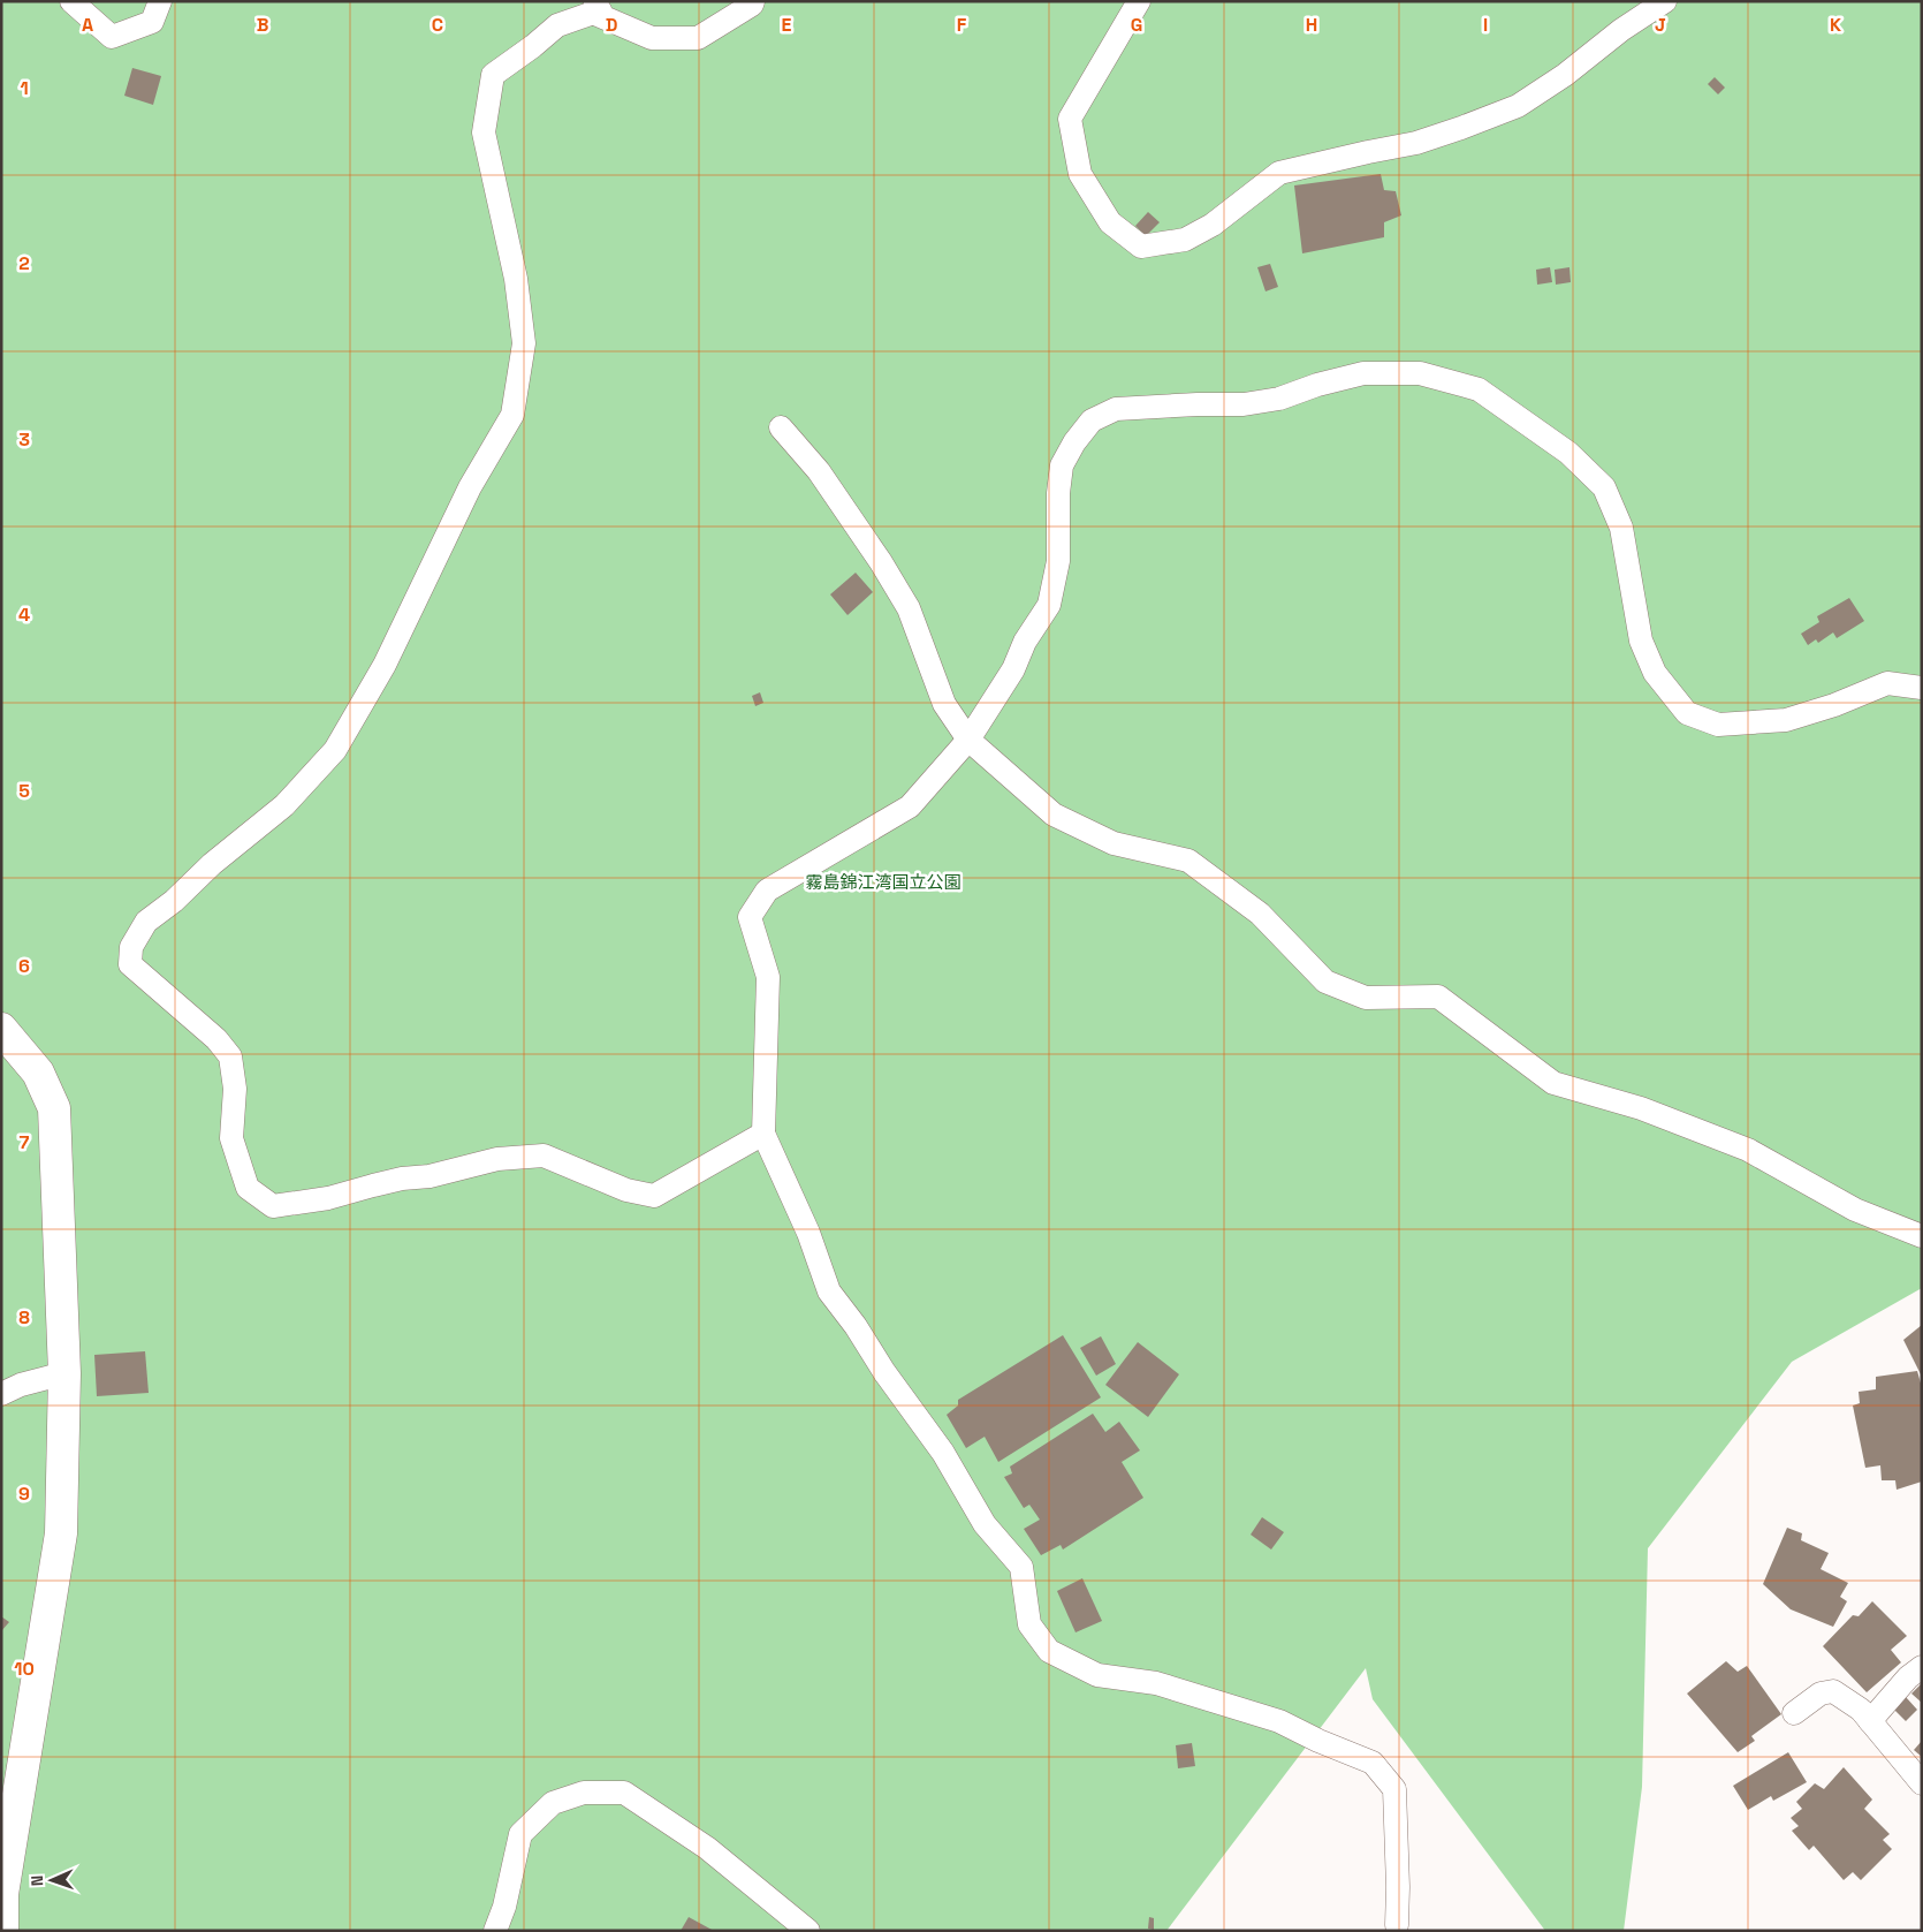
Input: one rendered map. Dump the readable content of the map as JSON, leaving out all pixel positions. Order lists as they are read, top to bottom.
{
  "parks": ["霧島錦江湾国立公園"],
  "north": "left",
  "grid": {
    "columns": [
      "A",
      "B",
      "C",
      "D",
      "E",
      "F",
      "G",
      "H",
      "I",
      "J",
      "K"
    ],
    "rows": [
      "1",
      "2",
      "3",
      "4",
      "5",
      "6",
      "7",
      "8",
      "9",
      "10"
    ]
  }
}
